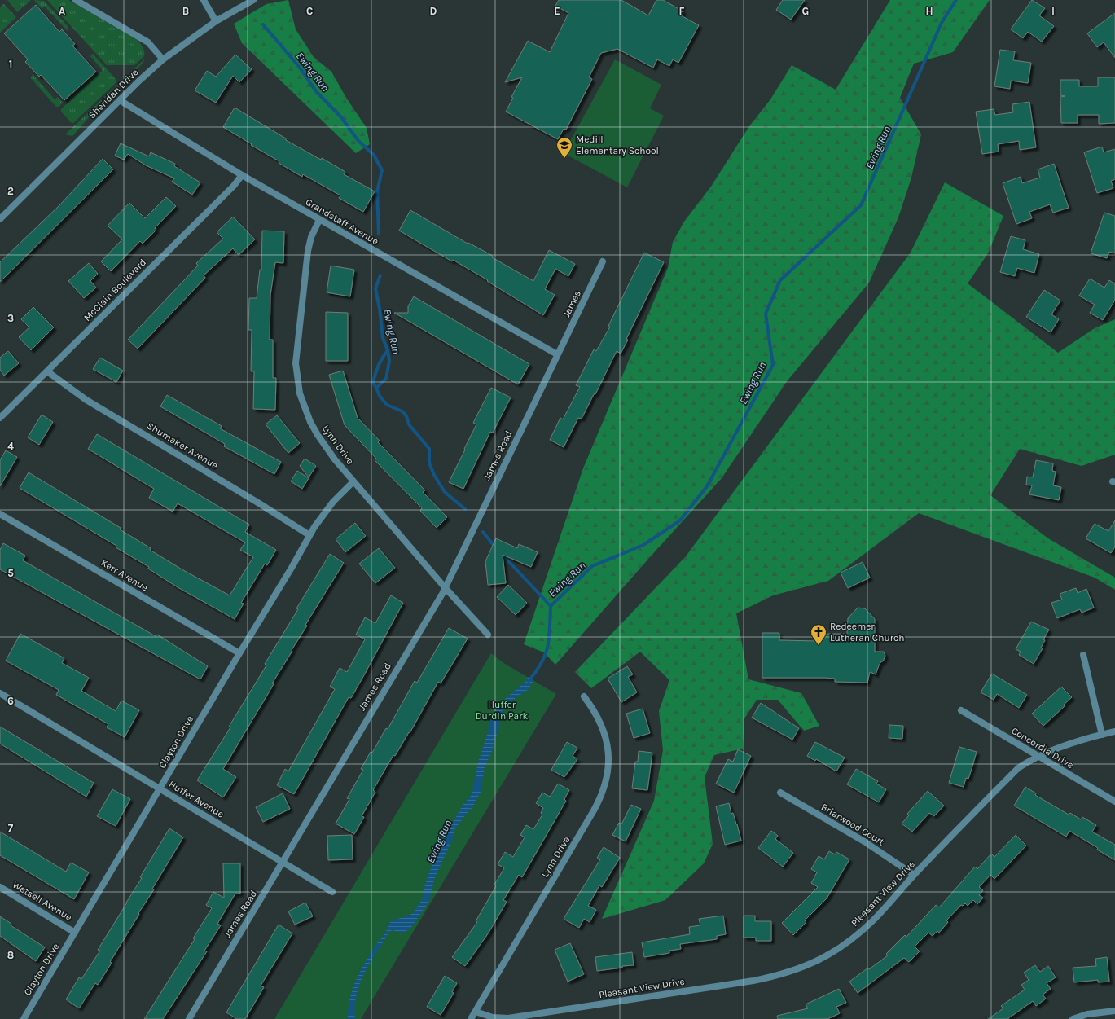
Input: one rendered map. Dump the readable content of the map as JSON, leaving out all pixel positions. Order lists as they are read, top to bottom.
{
  "streets": {
    "street": [
      "Sheridan Drive",
      "Grandstaff Avenue",
      "McClain Boulevard",
      "James",
      "Lynn Drive",
      "Shumaker Avenue",
      "James Road",
      "Kerr Avenue",
      "Clayton Drive",
      "Concordia Drive",
      "Huffer Avenue",
      "Briarwood Court",
      "Pleasant View Drive",
      "Wetsell Avenue"
    ]
  },
  "crossings": [
    ["Sheridan Drive", "Grandstaff Avenue"],
    ["Grandstaff Avenue", "McClain Boulevard"],
    ["Grandstaff Avenue", "James"],
    ["Grandstaff Avenue", "Lynn Drive"],
    ["Grandstaff Avenue", "James Road"],
    ["McClain Boulevard", "Shumaker Avenue"],
    ["James", "James Road"],
    ["Lynn Drive", "James Road"],
    ["Lynn Drive", "Clayton Drive"],
    ["Lynn Drive", "Pleasant View Drive"],
    ["Shumaker Avenue", "Clayton Drive"],
    ["James Road", "Huffer Avenue"],
    ["Kerr Avenue", "Clayton Drive"],
    ["Clayton Drive", "Huffer Avenue"],
    ["Clayton Drive", "Wetsell Avenue"],
    ["Concordia Drive", "Pleasant View Drive"],
    ["Briarwood Court", "Pleasant View Drive"]
  ],
  "water": ["Ewing Run"],
  "parks": ["Huffer Durdin Park"],
  "places": {
    "school or university": ["Medill Elementary School"],
    "church": ["Redeemer Lutheran Church"]
  },
  "grid": {
    "columns": [
      "A",
      "B",
      "C",
      "D",
      "E",
      "F",
      "G",
      "H",
      "I"
    ],
    "rows": [
      "1",
      "2",
      "3",
      "4",
      "5",
      "6",
      "7",
      "8"
    ]
  }
}
